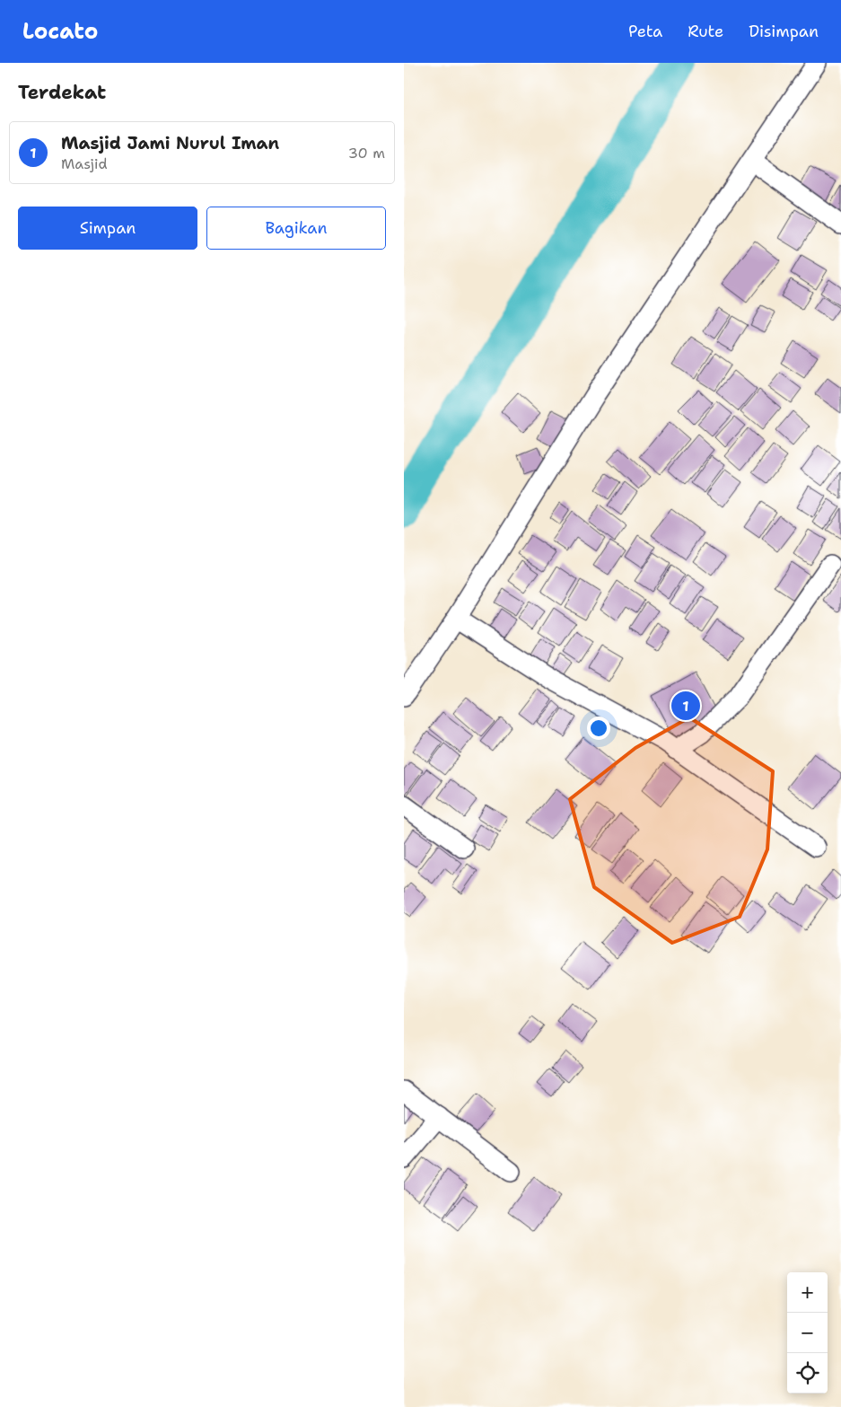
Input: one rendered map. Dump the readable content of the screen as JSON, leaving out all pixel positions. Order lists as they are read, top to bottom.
{
  "page": {
    "header": "Locato",
    "nav": ["Peta", "Rute", "Disimpan"],
    "heading": "Terdekat",
    "list": [
      {
        "mark": "1",
        "name": "Masjid Jami Nurul Iman",
        "note": "Masjid",
        "value": "30 m"
      }
    ],
    "buttons": ["Simpan", "Bagikan"],
    "pins": "1",
    "map_buttons": ["+", "−"]
  }
}
